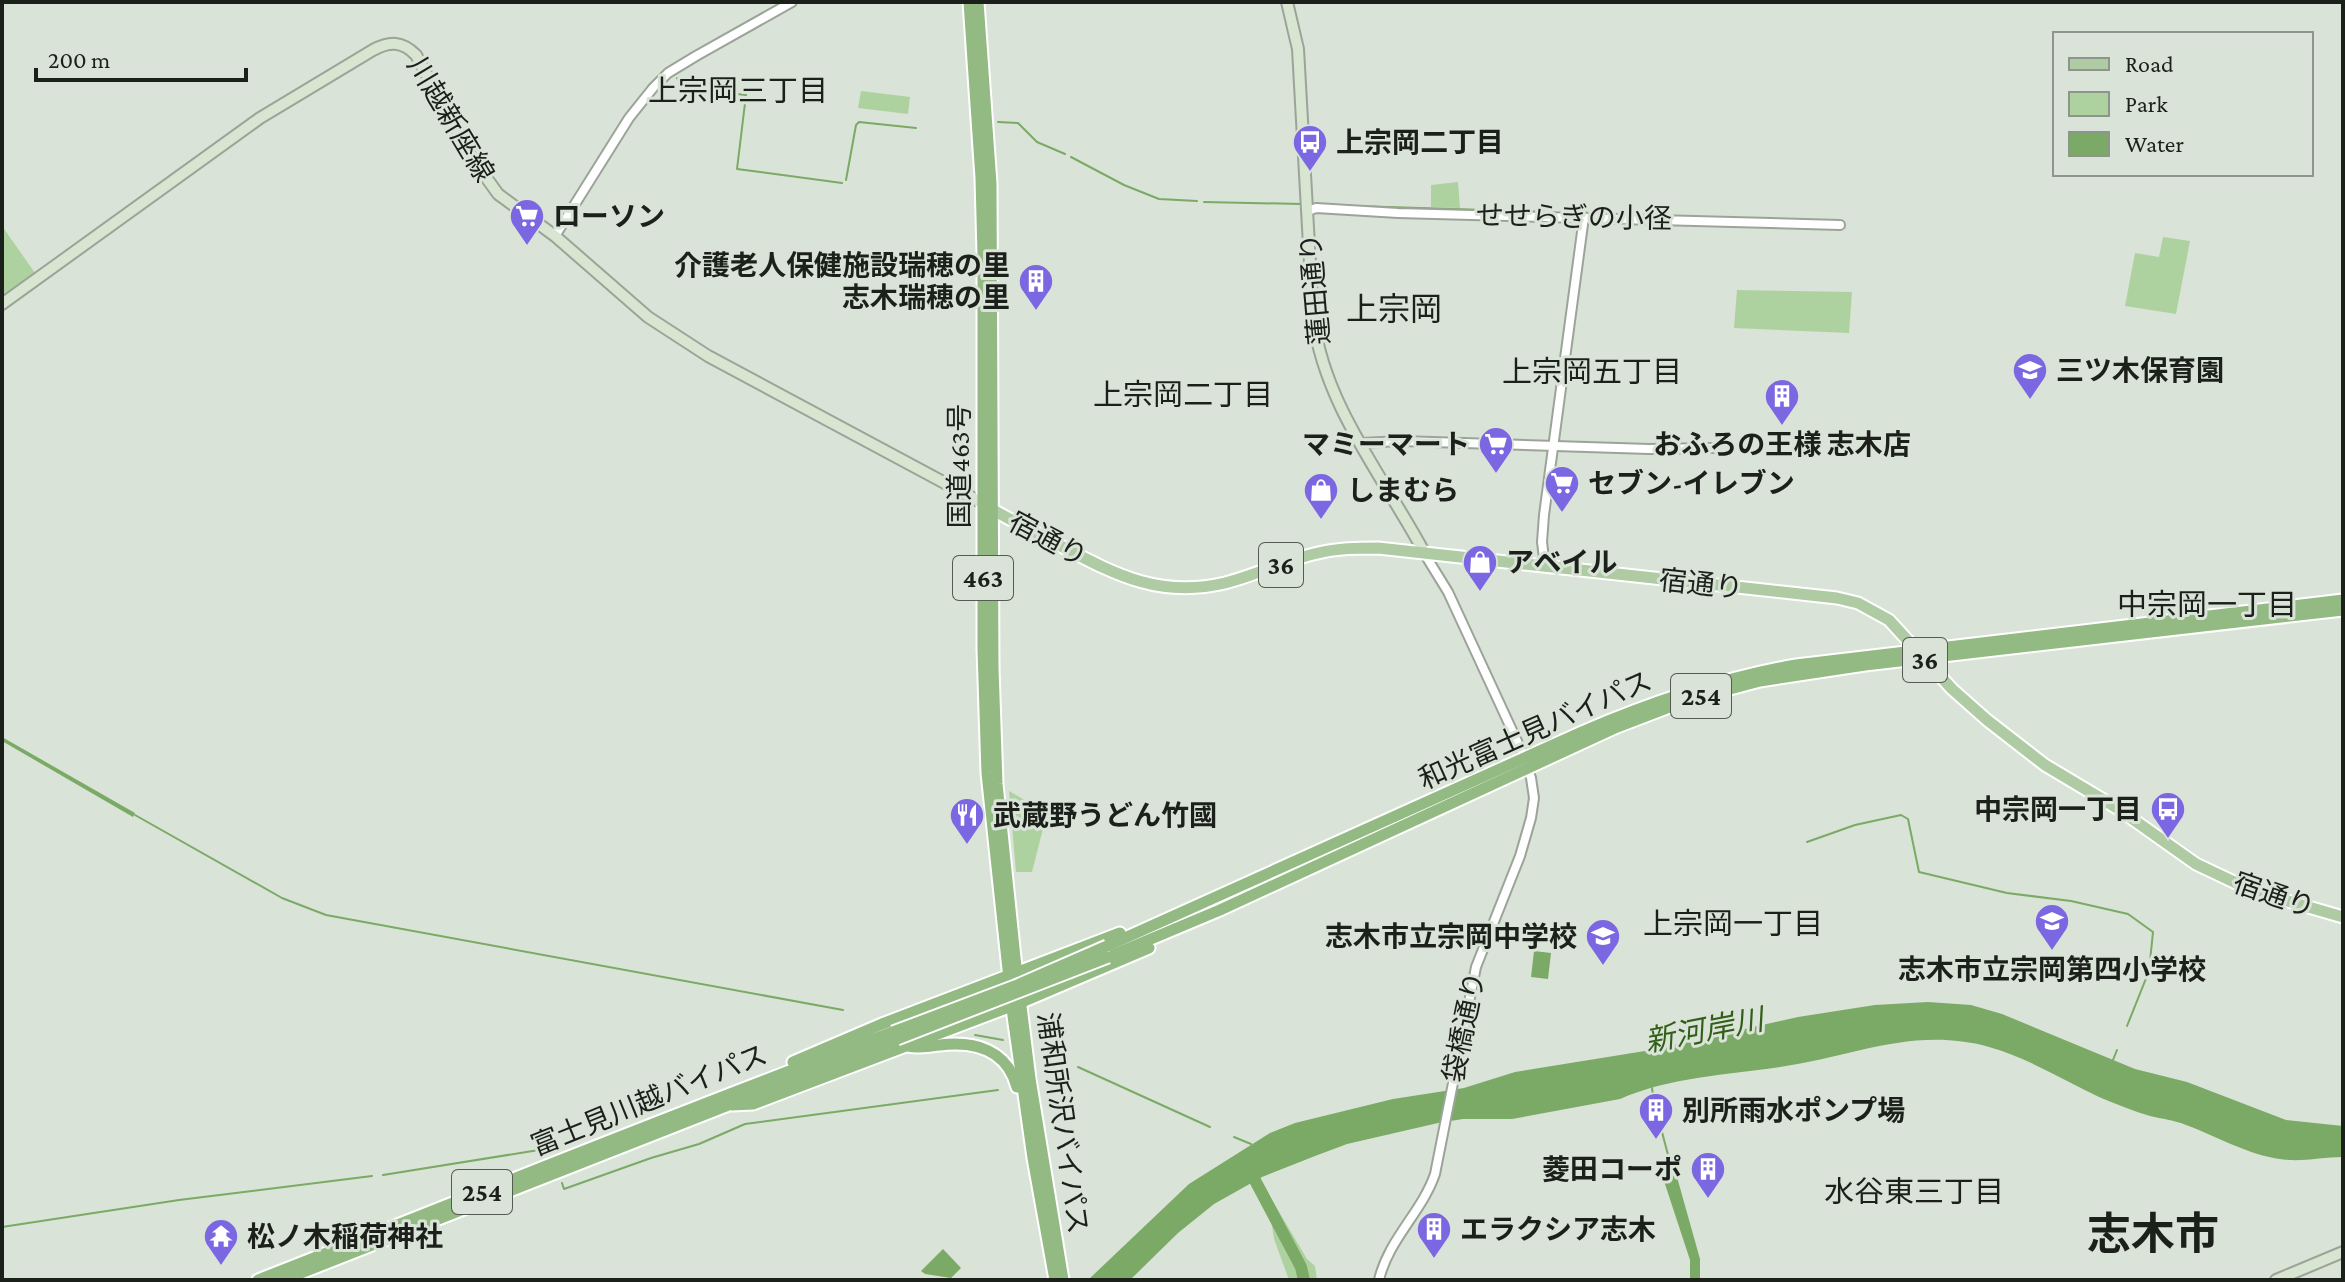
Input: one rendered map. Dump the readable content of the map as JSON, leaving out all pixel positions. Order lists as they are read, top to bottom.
{
  "streets": {
    "highway": [
      "国道463号",
      "463",
      "254",
      "和光富士見バイパス",
      "富士見川越バイパス",
      "浦和所沢バイパス"
    ],
    "main road": [
      "川越新座線",
      "蓮田通り",
      "宿通り",
      "36"
    ],
    "street": ["せせらぎの小径", "袋橋通り"]
  },
  "crossings": [
    ["川越新座線", "国道463号"],
    ["川越新座線", "宿通り"],
    ["せせらぎの小径", "蓮田通り"],
    ["蓮田通り", "宿通り"],
    ["蓮田通り", "袋橋通り"],
    ["国道463号", "宿通り"],
    ["国道463号", "254"],
    ["国道463号", "和光富士見バイパス"],
    ["国道463号", "富士見川越バイパス"],
    ["国道463号", "浦和所沢バイパス"],
    ["宿通り", "和光富士見バイパス"],
    ["宿通り", "袋橋通り"],
    ["254", "和光富士見バイパス"],
    ["254", "富士見川越バイパス"],
    ["254", "浦和所沢バイパス"],
    ["和光富士見バイパス", "袋橋通り"],
    ["和光富士見バイパス", "富士見川越バイパス"],
    ["和光富士見バイパス", "浦和所沢バイパス"],
    ["富士見川越バイパス", "浦和所沢バイパス"]
  ],
  "districts": [
    "上宗岡三丁目",
    "上宗岡",
    "上宗岡五丁目",
    "上宗岡二丁目",
    "中宗岡一丁目",
    "上宗岡一丁目",
    "水谷東三丁目",
    "志木市"
  ],
  "water": ["新河岸川"],
  "places": {
    "bus stop": ["上宗岡二丁目", "中宗岡一丁目"],
    "supermarket": ["ローソン", "マミーマート", "セブン-イレブン"],
    "building": [
      "介護老人保健施設瑞穂の里 志木瑞穂の里",
      "おふろの王様 志木店",
      "別所雨水ポンプ場",
      "菱田コーポ",
      "エラクシア志木"
    ],
    "school or university": ["三ツ木保育園", "志木市立宗岡第四小学校", "志木市立宗岡中学校"],
    "shop": ["しまむら", "アベイル"],
    "restaurant": ["武蔵野うどん竹國"],
    "temple": ["松ノ木稲荷神社"]
  },
  "legend": ["Road", "Park", "Water"],
  "scale_bar": "200 m"
}
